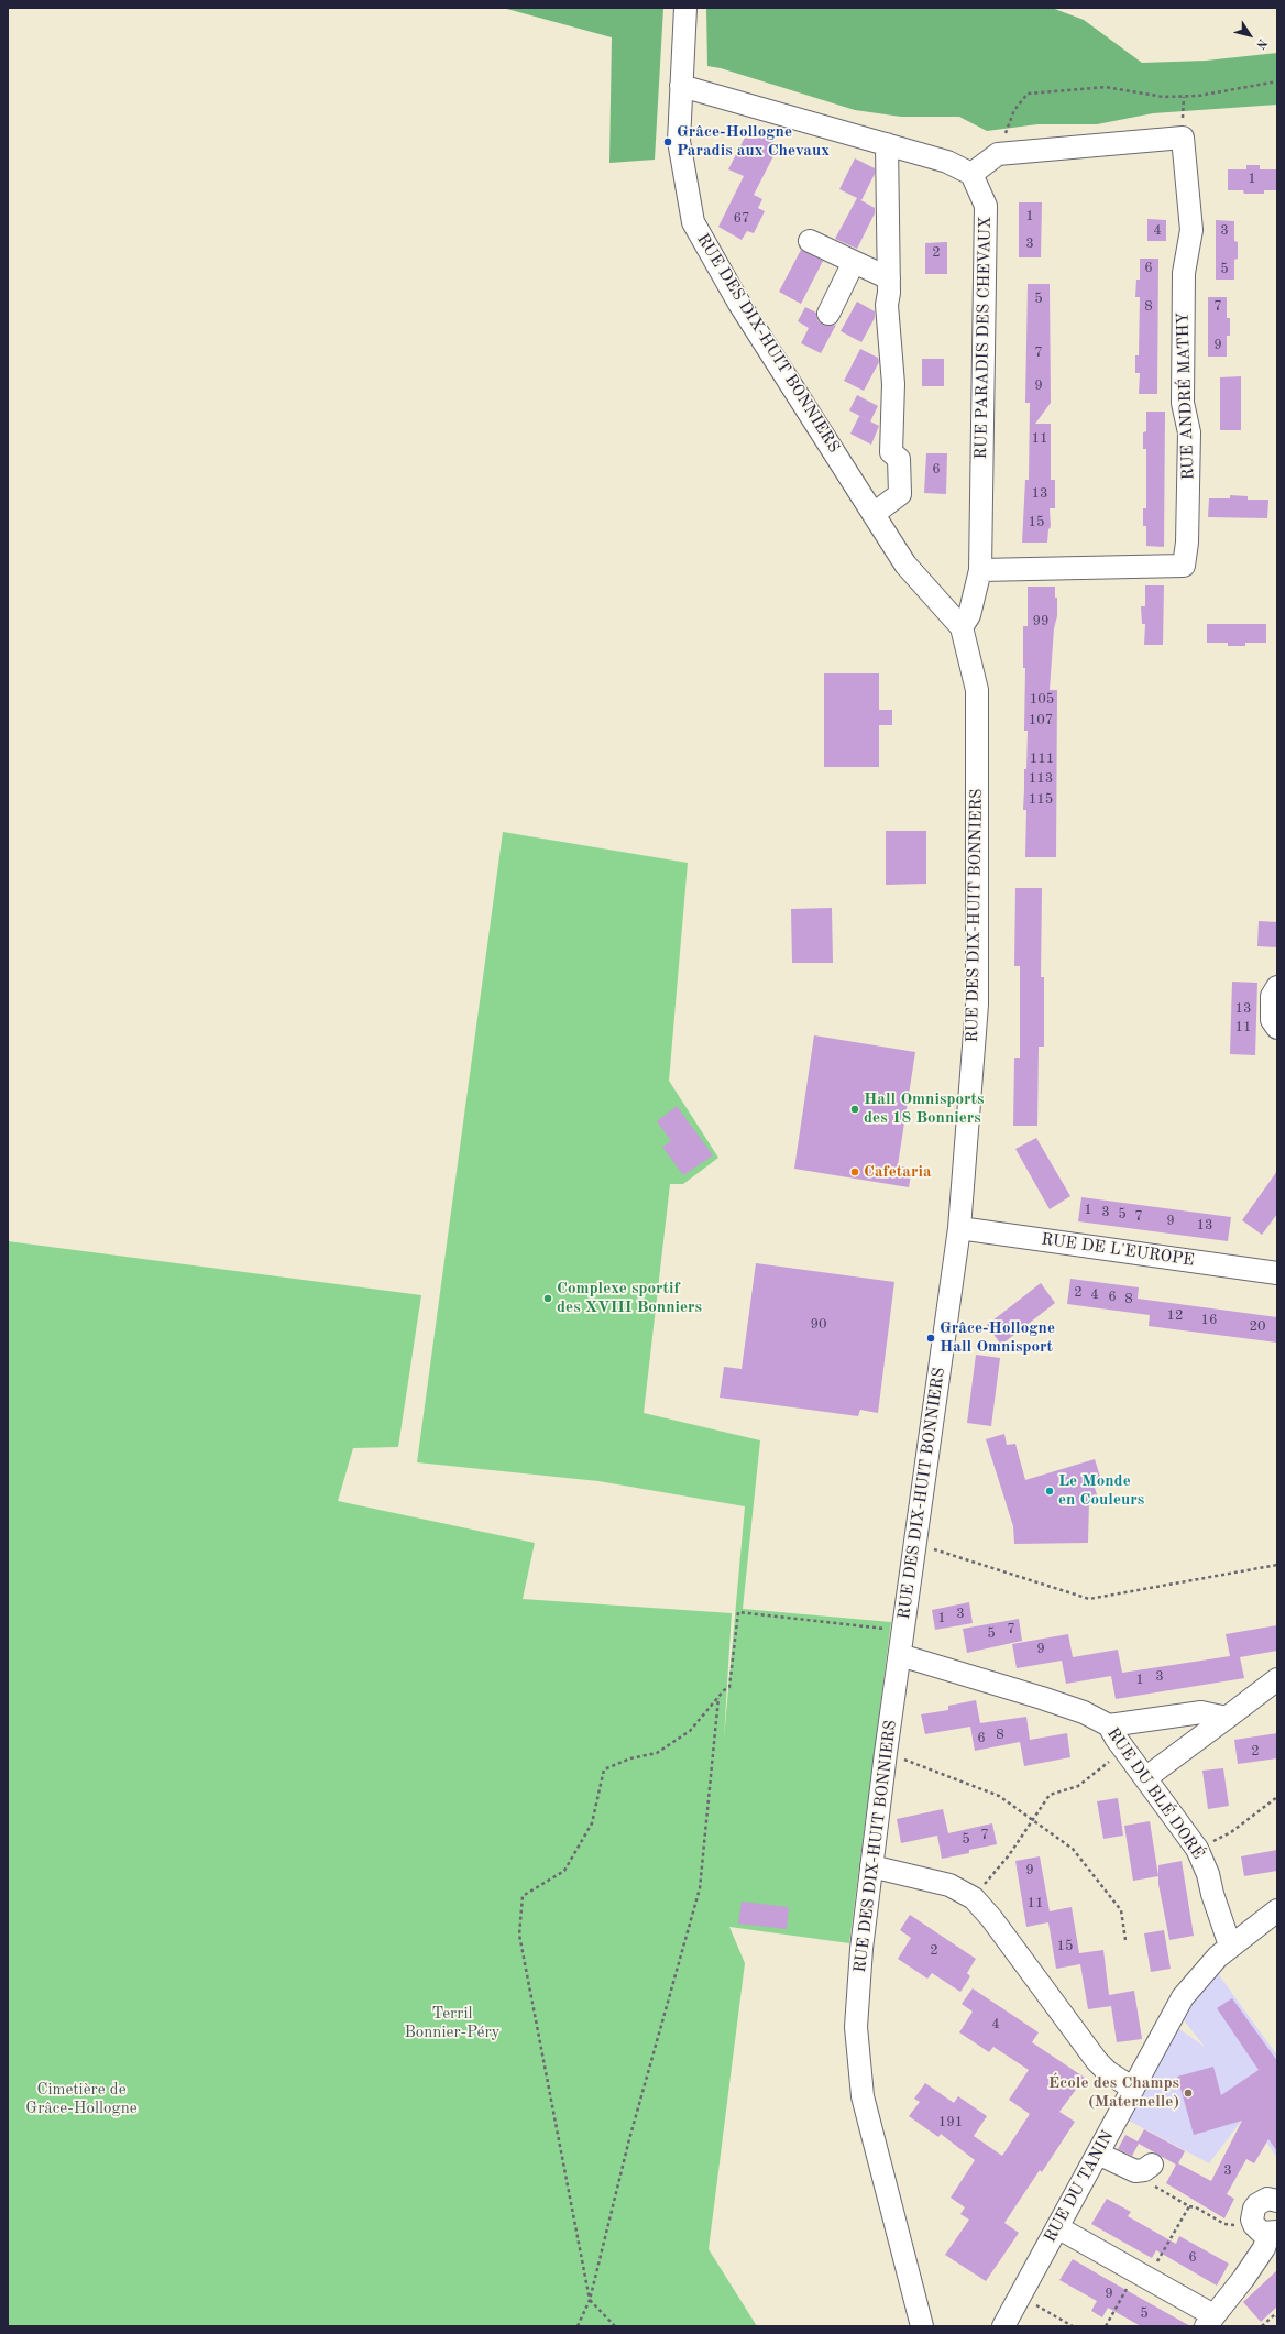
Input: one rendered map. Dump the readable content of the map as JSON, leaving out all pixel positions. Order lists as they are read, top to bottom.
{
  "streets": {
    "street": [
      "RUE PARADIS DES CHEVAUX",
      "RUE DES DIX-HUIT BONNIERS",
      "RUE ANDRÉ MATHY",
      "RUE DE L'EUROPE",
      "RUE DU BLÉ DORÉ",
      "RUE DU TANIN"
    ]
  },
  "crossings": [
    ["RUE PARADIS DES CHEVAUX", "RUE ANDRÉ MATHY"],
    ["RUE DES DIX-HUIT BONNIERS", "RUE DE L'EUROPE"],
    ["RUE DES DIX-HUIT BONNIERS", "RUE DU BLÉ DORÉ"],
    ["RUE DU BLÉ DORÉ", "RUE DU TANIN"]
  ],
  "parks": ["Terril Bonnier-Péry", "Cimetière de Grâce-Hollogne"],
  "places": [
    "Grâce-Hollogne Paradis aux Chevaux",
    "Hall Omnisports des 18 Bonniers",
    "Cafetaria",
    "Complexe sportif des XVIII Bonniers",
    "Grâce-Hollogne Hall Omnisport",
    "Le Monde en Couleurs",
    "École des Champs (Maternelle)"
  ],
  "house_numbers": [
    "1",
    "1",
    "67",
    "4",
    "3",
    "3",
    "2",
    "6",
    "5",
    "5",
    "8",
    "7",
    "9",
    "7",
    "9",
    "11",
    "6",
    "13",
    "15",
    "99",
    "105",
    "107",
    "111",
    "113",
    "115",
    "13",
    "11",
    "1",
    "3",
    "5",
    "7",
    "9",
    "13",
    "2",
    "4",
    "6",
    "8",
    "12",
    "16",
    "90",
    "20",
    "3",
    "1",
    "7",
    "5",
    "9",
    "3",
    "1",
    "8",
    "6",
    "2",
    "7",
    "5",
    "9",
    "11",
    "15",
    "2",
    "4",
    "191",
    "3",
    "6",
    "9",
    "5"
  ],
  "north": "bottom right"
}
